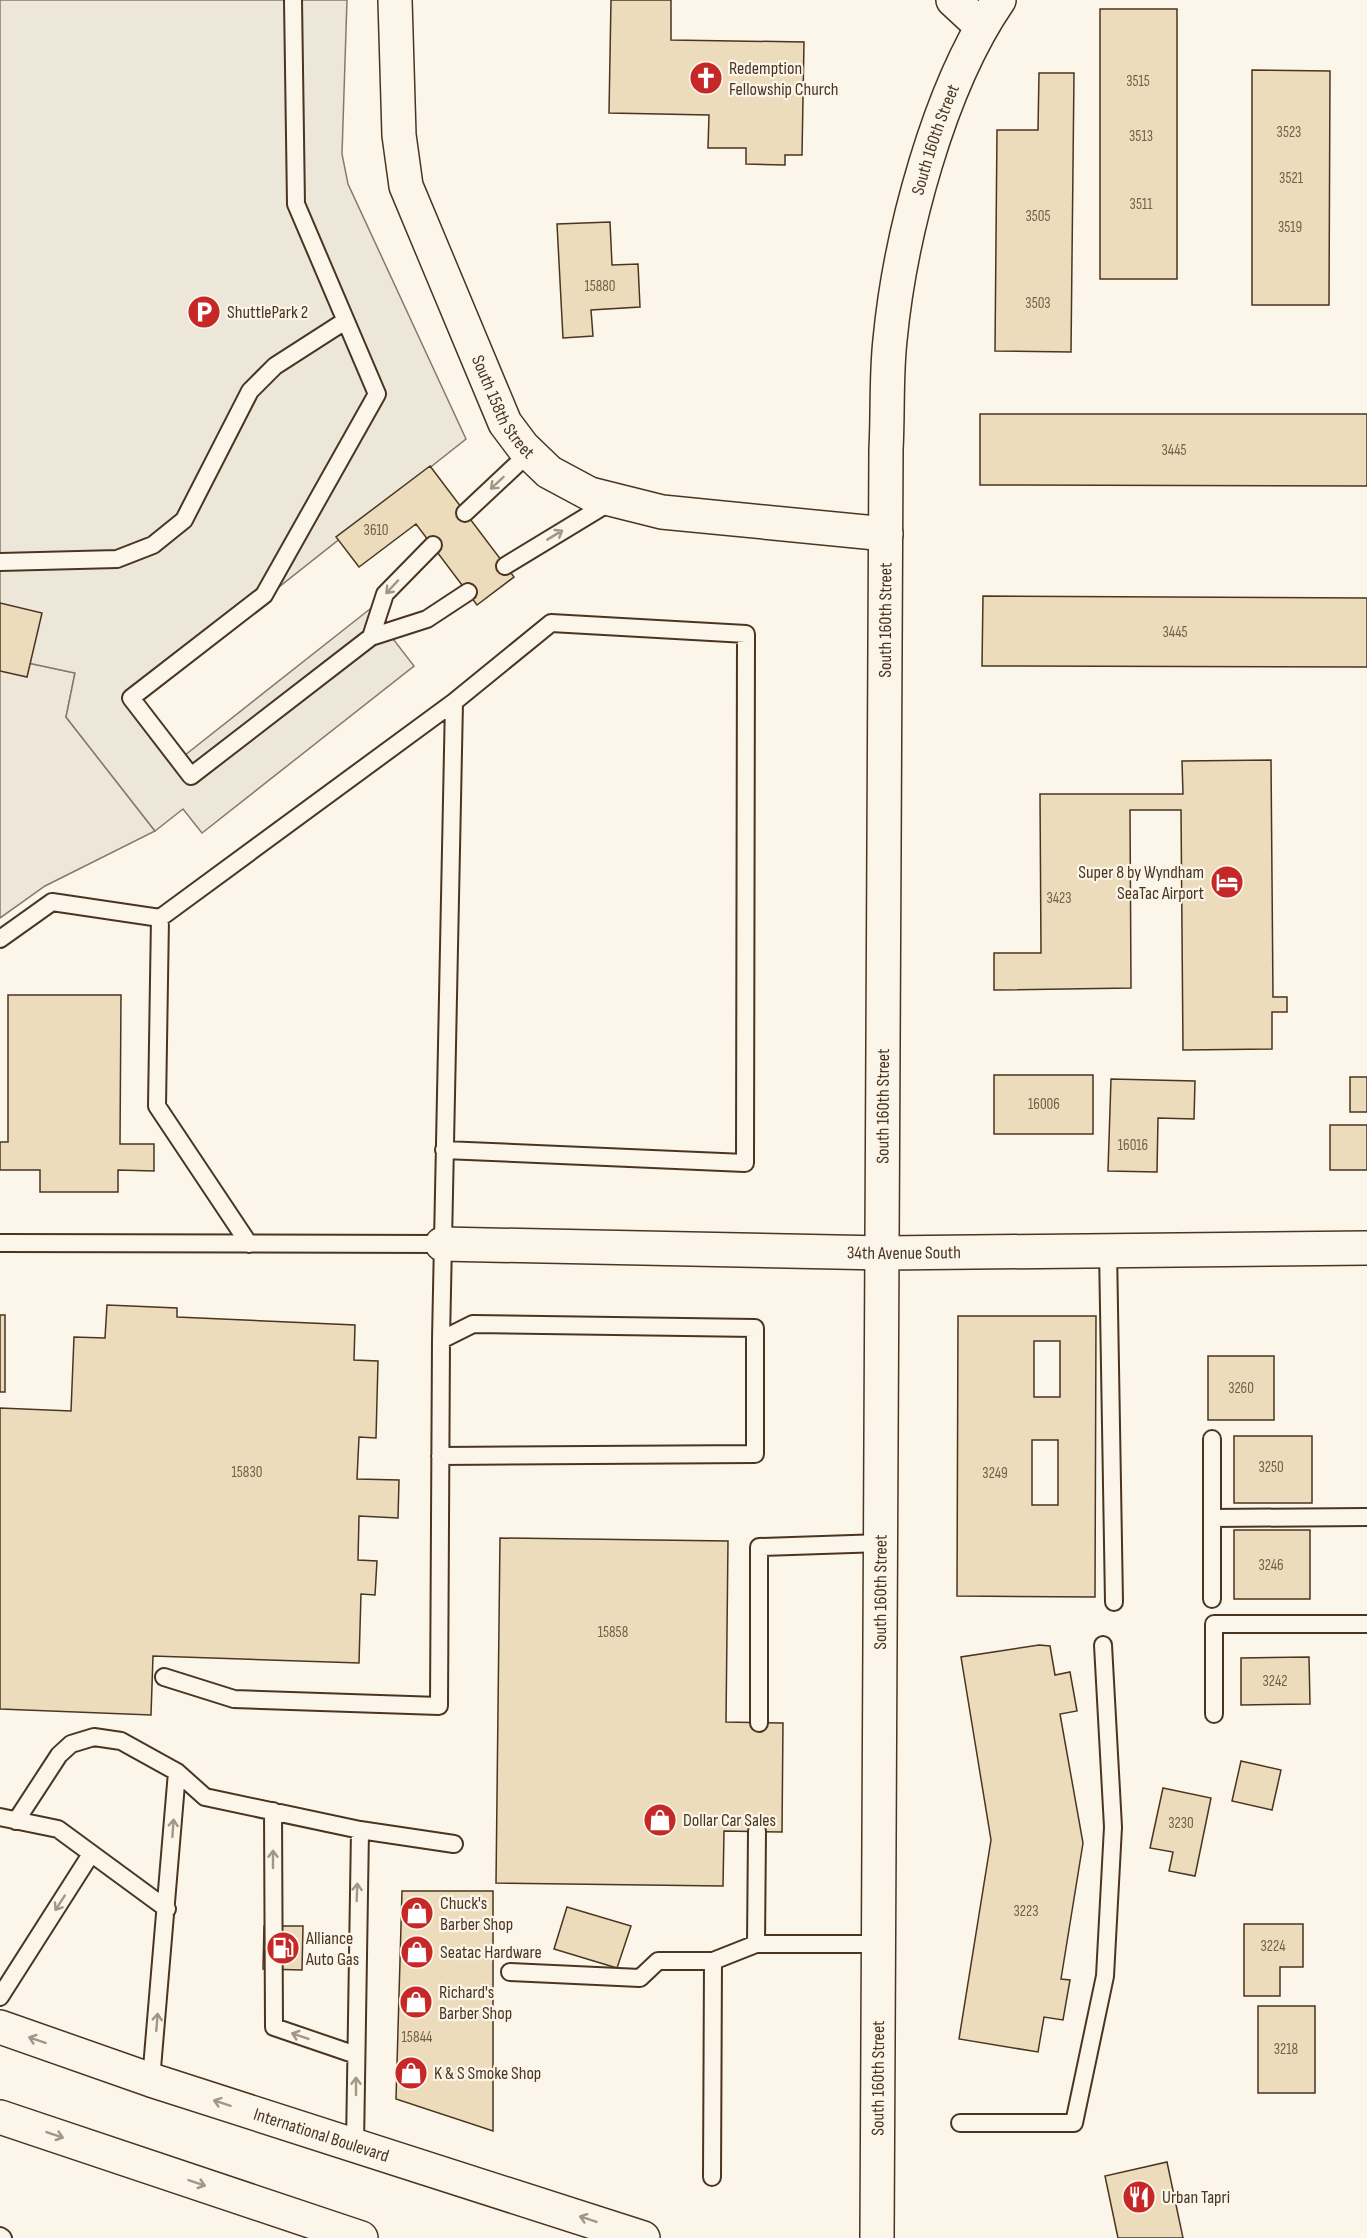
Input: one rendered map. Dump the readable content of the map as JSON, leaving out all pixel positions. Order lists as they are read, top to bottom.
{
  "streets": {
    "main road": [
      "South 160th Street",
      "South 158th Street",
      "34th Avenue South",
      "International Boulevard"
    ]
  },
  "crossings": [
    ["South 160th Street", "South 158th Street"],
    ["South 160th Street", "34th Avenue South"]
  ],
  "places": {
    "church": ["Redemption Fellowship Church"],
    "parking": ["ShuttlePark 2"],
    "hotel": ["Super 8 by Wyndham SeaTac Airport"],
    "shop": [
      "Dollar Car Sales",
      "Chuck's Barber Shop",
      "Seatac Hardware",
      "Richard's Barber Shop",
      "K & S Smoke Shop"
    ],
    "fuel station": ["Alliance Auto Gas"],
    "restaurant": ["Urban Tapri"]
  },
  "house_numbers": [
    "3515",
    "3523",
    "3513",
    "3521",
    "3511",
    "3505",
    "3519",
    "15880",
    "3503",
    "3445",
    "3610",
    "3445",
    "3423",
    "16006",
    "16016",
    "3260",
    "3250",
    "15830",
    "3249",
    "3246",
    "15858",
    "3242",
    "3230",
    "3223",
    "3224",
    "15844",
    "3218"
  ]
}
